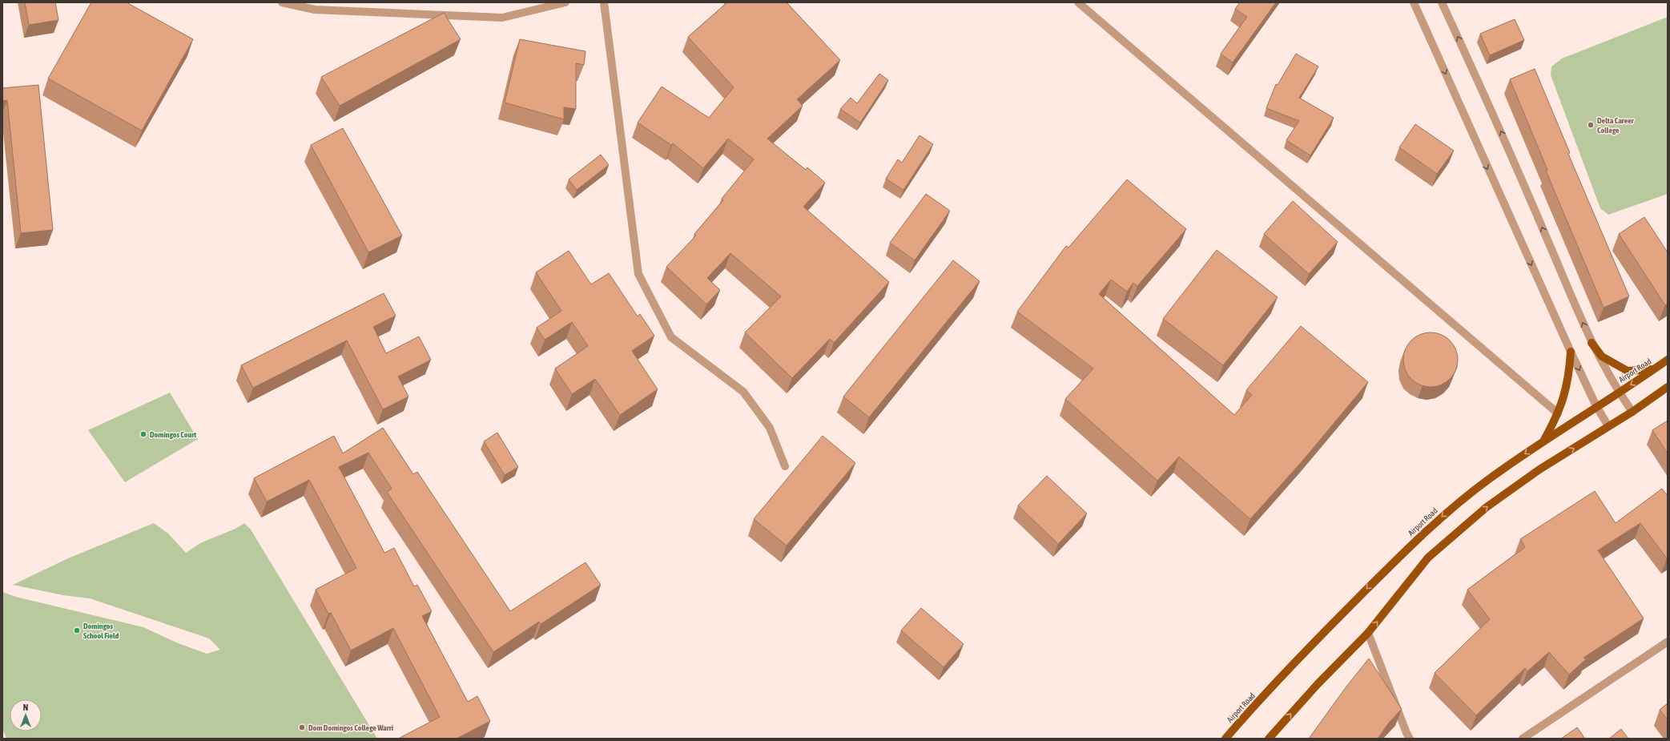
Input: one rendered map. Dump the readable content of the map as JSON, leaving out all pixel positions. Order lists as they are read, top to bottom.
{
  "streets": {
    "main road": ["Airport Road"]
  },
  "places": [
    "Delta Career College",
    "Domingos Court",
    "Domingos School Field",
    "Dom Domingos College Warri"
  ],
  "north": "top"
}
